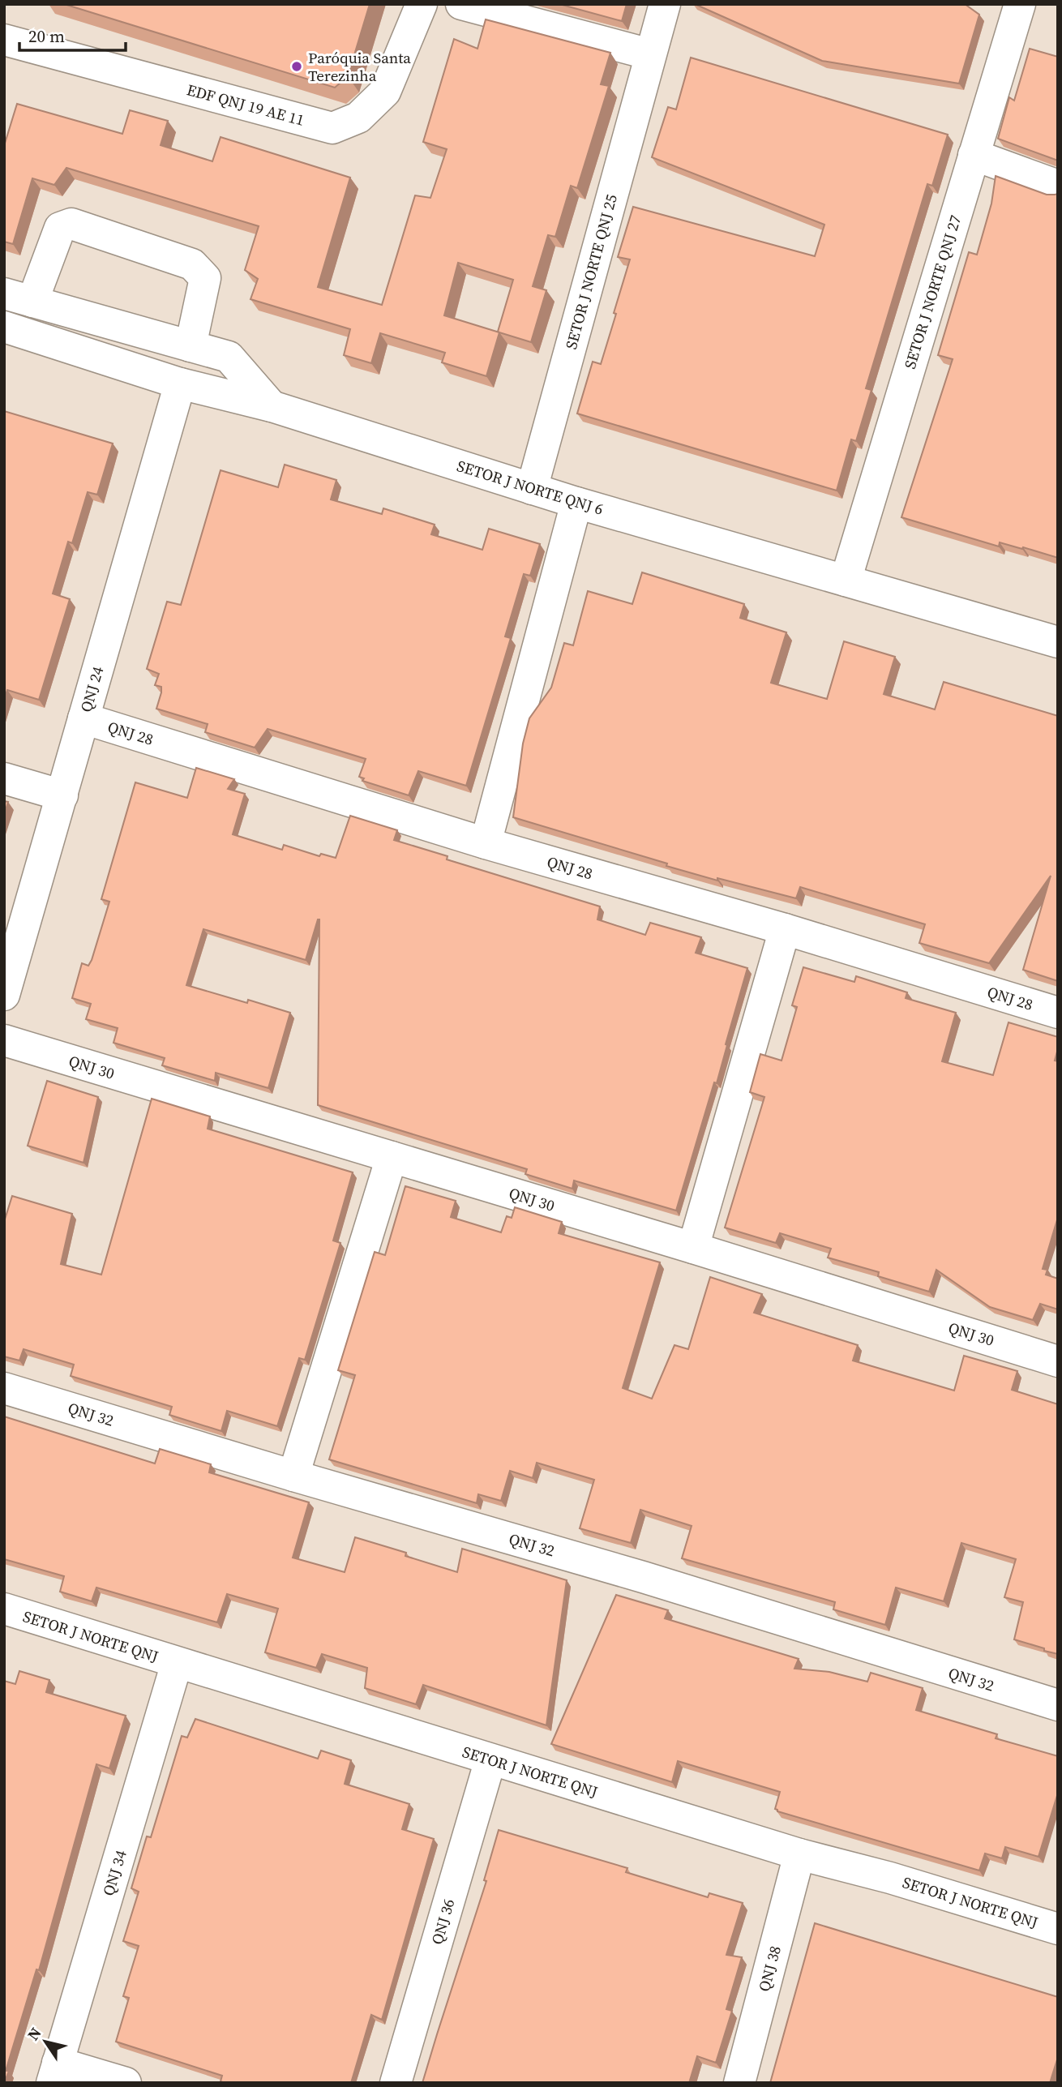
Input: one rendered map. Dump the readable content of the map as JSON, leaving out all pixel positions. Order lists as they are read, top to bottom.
{
  "streets": {
    "street": [
      "EDF QNJ 19 AE 11",
      "SETOR J NORTE QNJ 25",
      "SETOR J NORTE QNJ 27",
      "SETOR J NORTE QNJ 6",
      "QNJ 24",
      "QNJ 28",
      "QNJ 30",
      "QNJ 32",
      "SETOR J NORTE QNJ",
      "QNJ 34",
      "QNJ 36",
      "QNJ 38"
    ]
  },
  "crossings": [
    ["SETOR J NORTE QNJ 25", "SETOR J NORTE QNJ 6"],
    ["SETOR J NORTE QNJ 27", "SETOR J NORTE QNJ 6"],
    ["SETOR J NORTE QNJ 6", "QNJ 24"],
    ["QNJ 24", "QNJ 28"],
    ["SETOR J NORTE QNJ", "QNJ 34"],
    ["SETOR J NORTE QNJ", "QNJ 36"],
    ["SETOR J NORTE QNJ", "QNJ 38"]
  ],
  "places": ["Paróquia Santa Terezinha"],
  "scale_bar": "20 m",
  "north": "top left"
}
